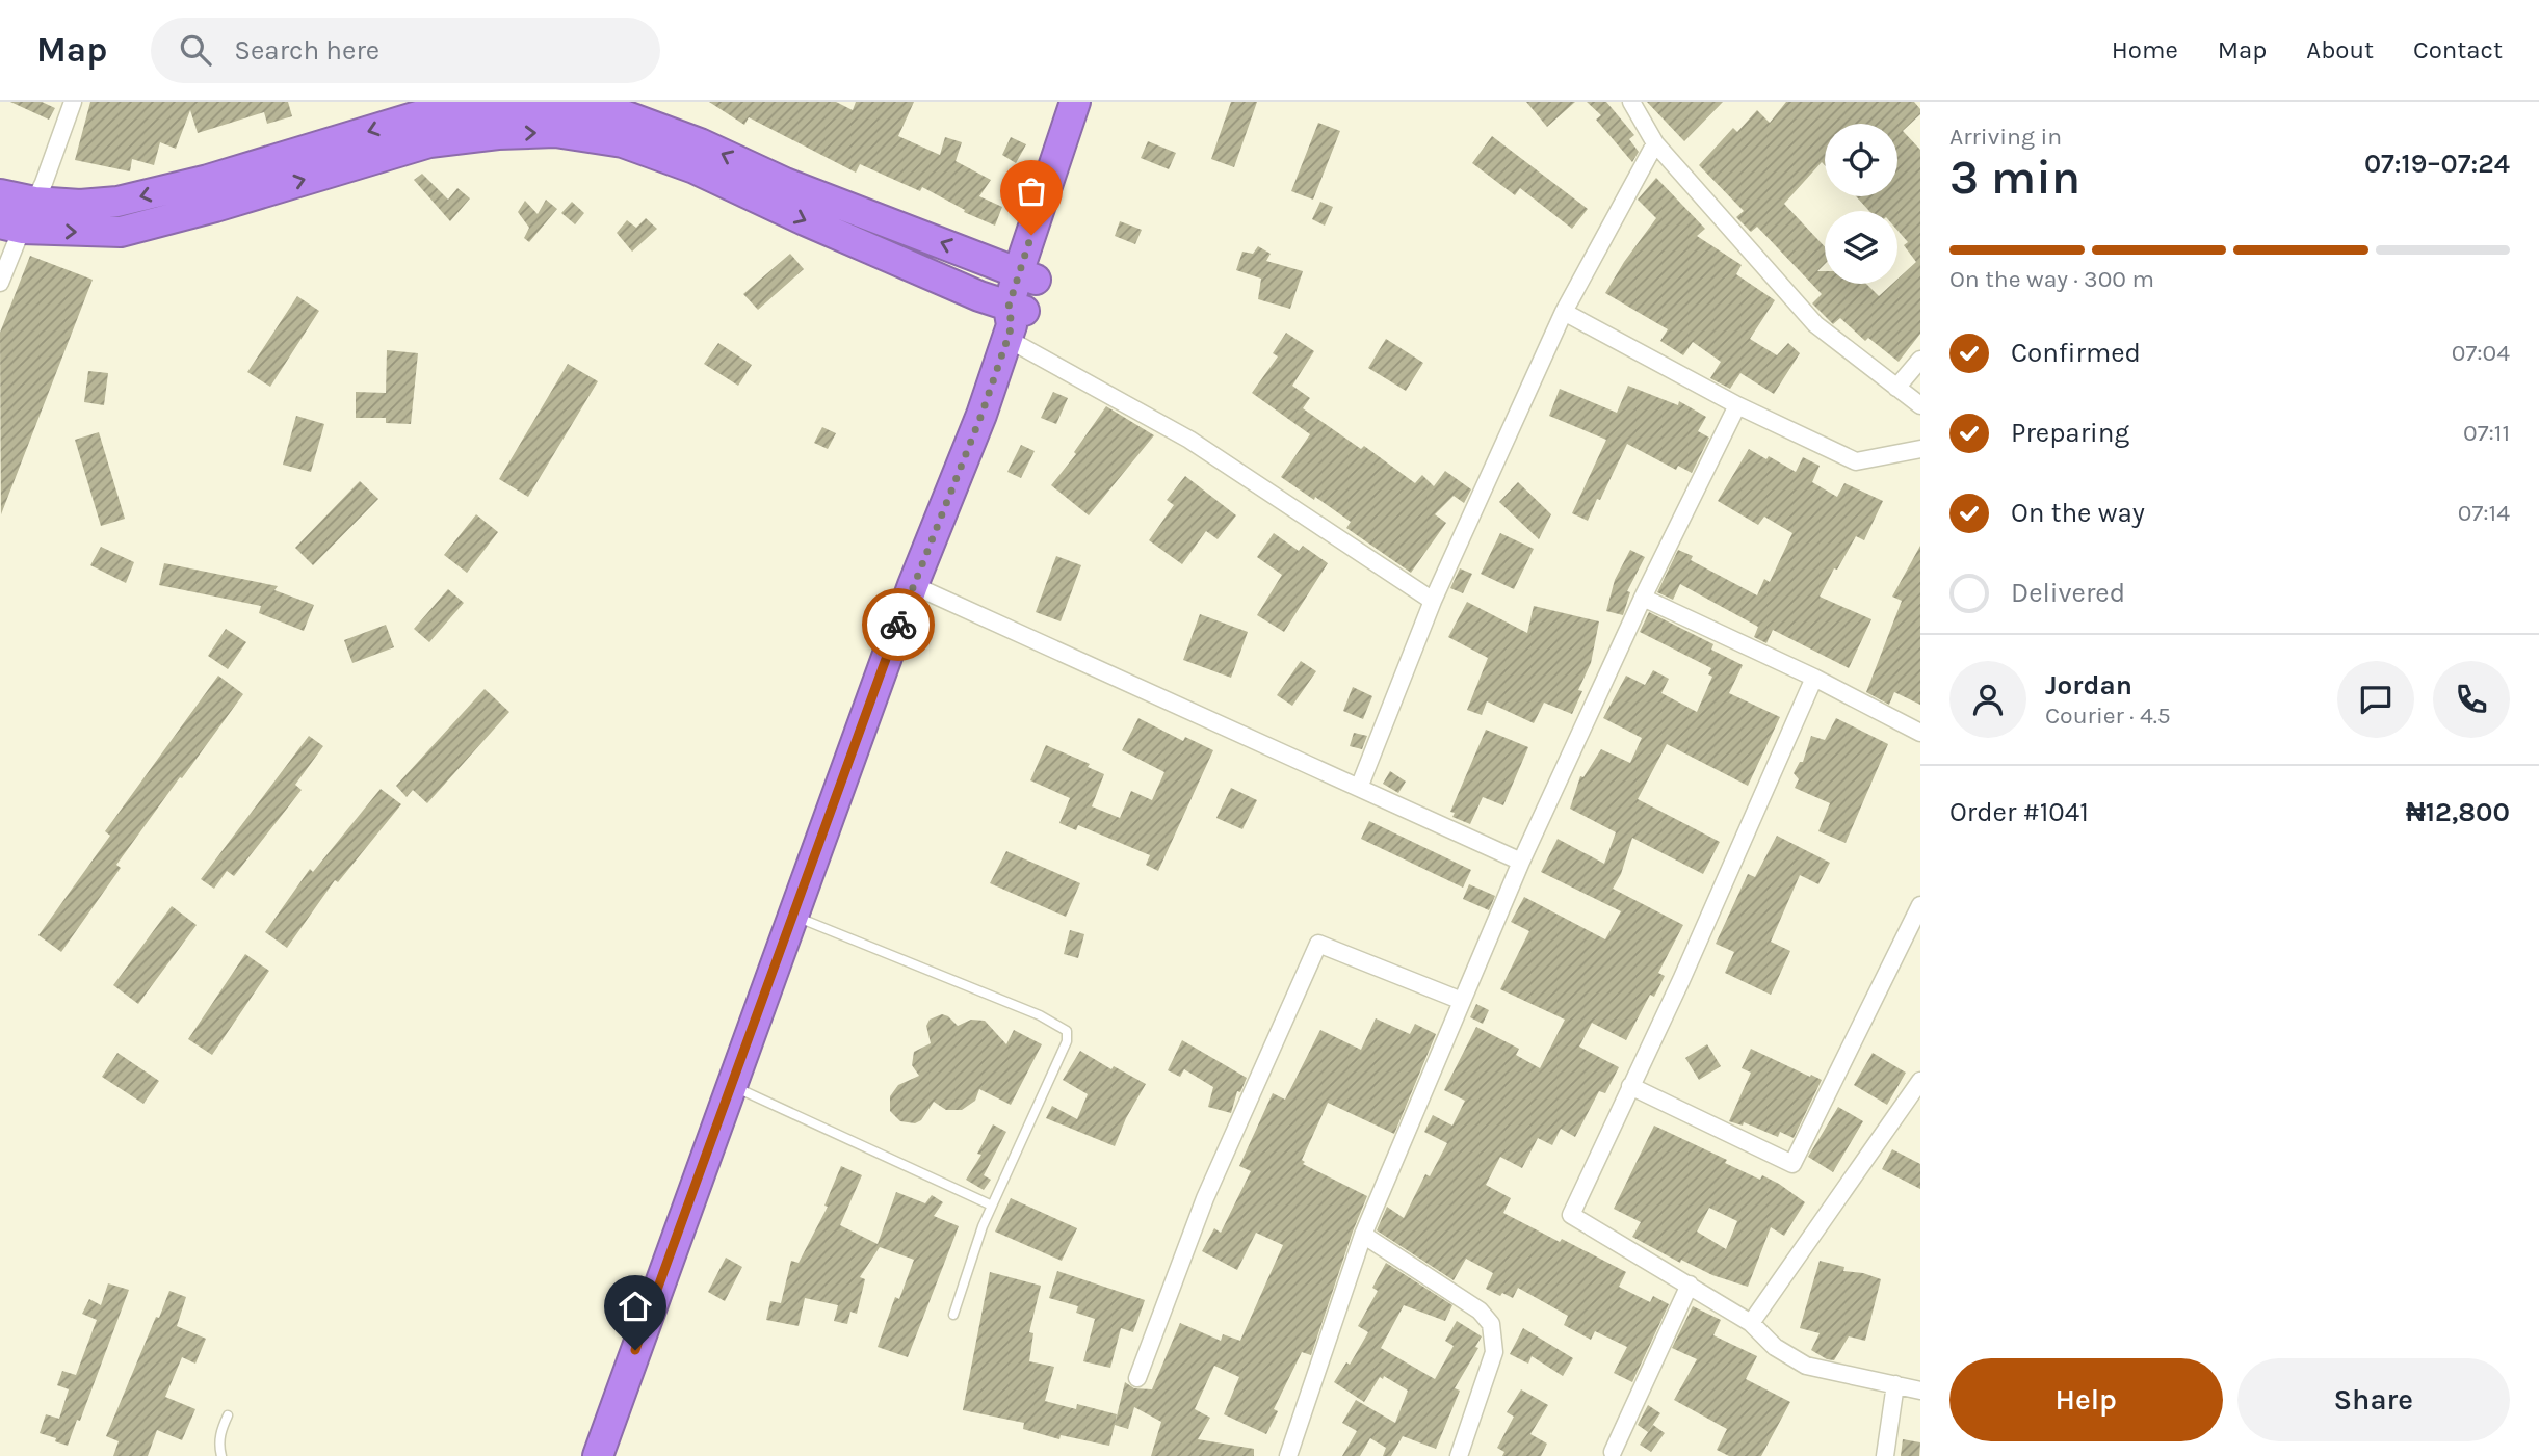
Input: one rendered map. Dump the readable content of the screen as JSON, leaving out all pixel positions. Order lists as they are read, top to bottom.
{
  "page": {
    "header": "Map",
    "search": "Search here",
    "nav": [
      "Home",
      "Map",
      "About",
      "Contact"
    ],
    "heading": ["3 min", "Arriving in", "07:19–07:24"],
    "panel": [
      "Jordan",
      "Courier · 4.5",
      "Order #1041",
      "₦12,800"
    ],
    "bar": "On the way · 300 m",
    "list": [
      ["Confirmed", "07:04"],
      ["Preparing", "07:11"],
      ["On the way", "07:14"],
      "Delivered"
    ],
    "buttons": ["Help", "Share"]
  }
}
